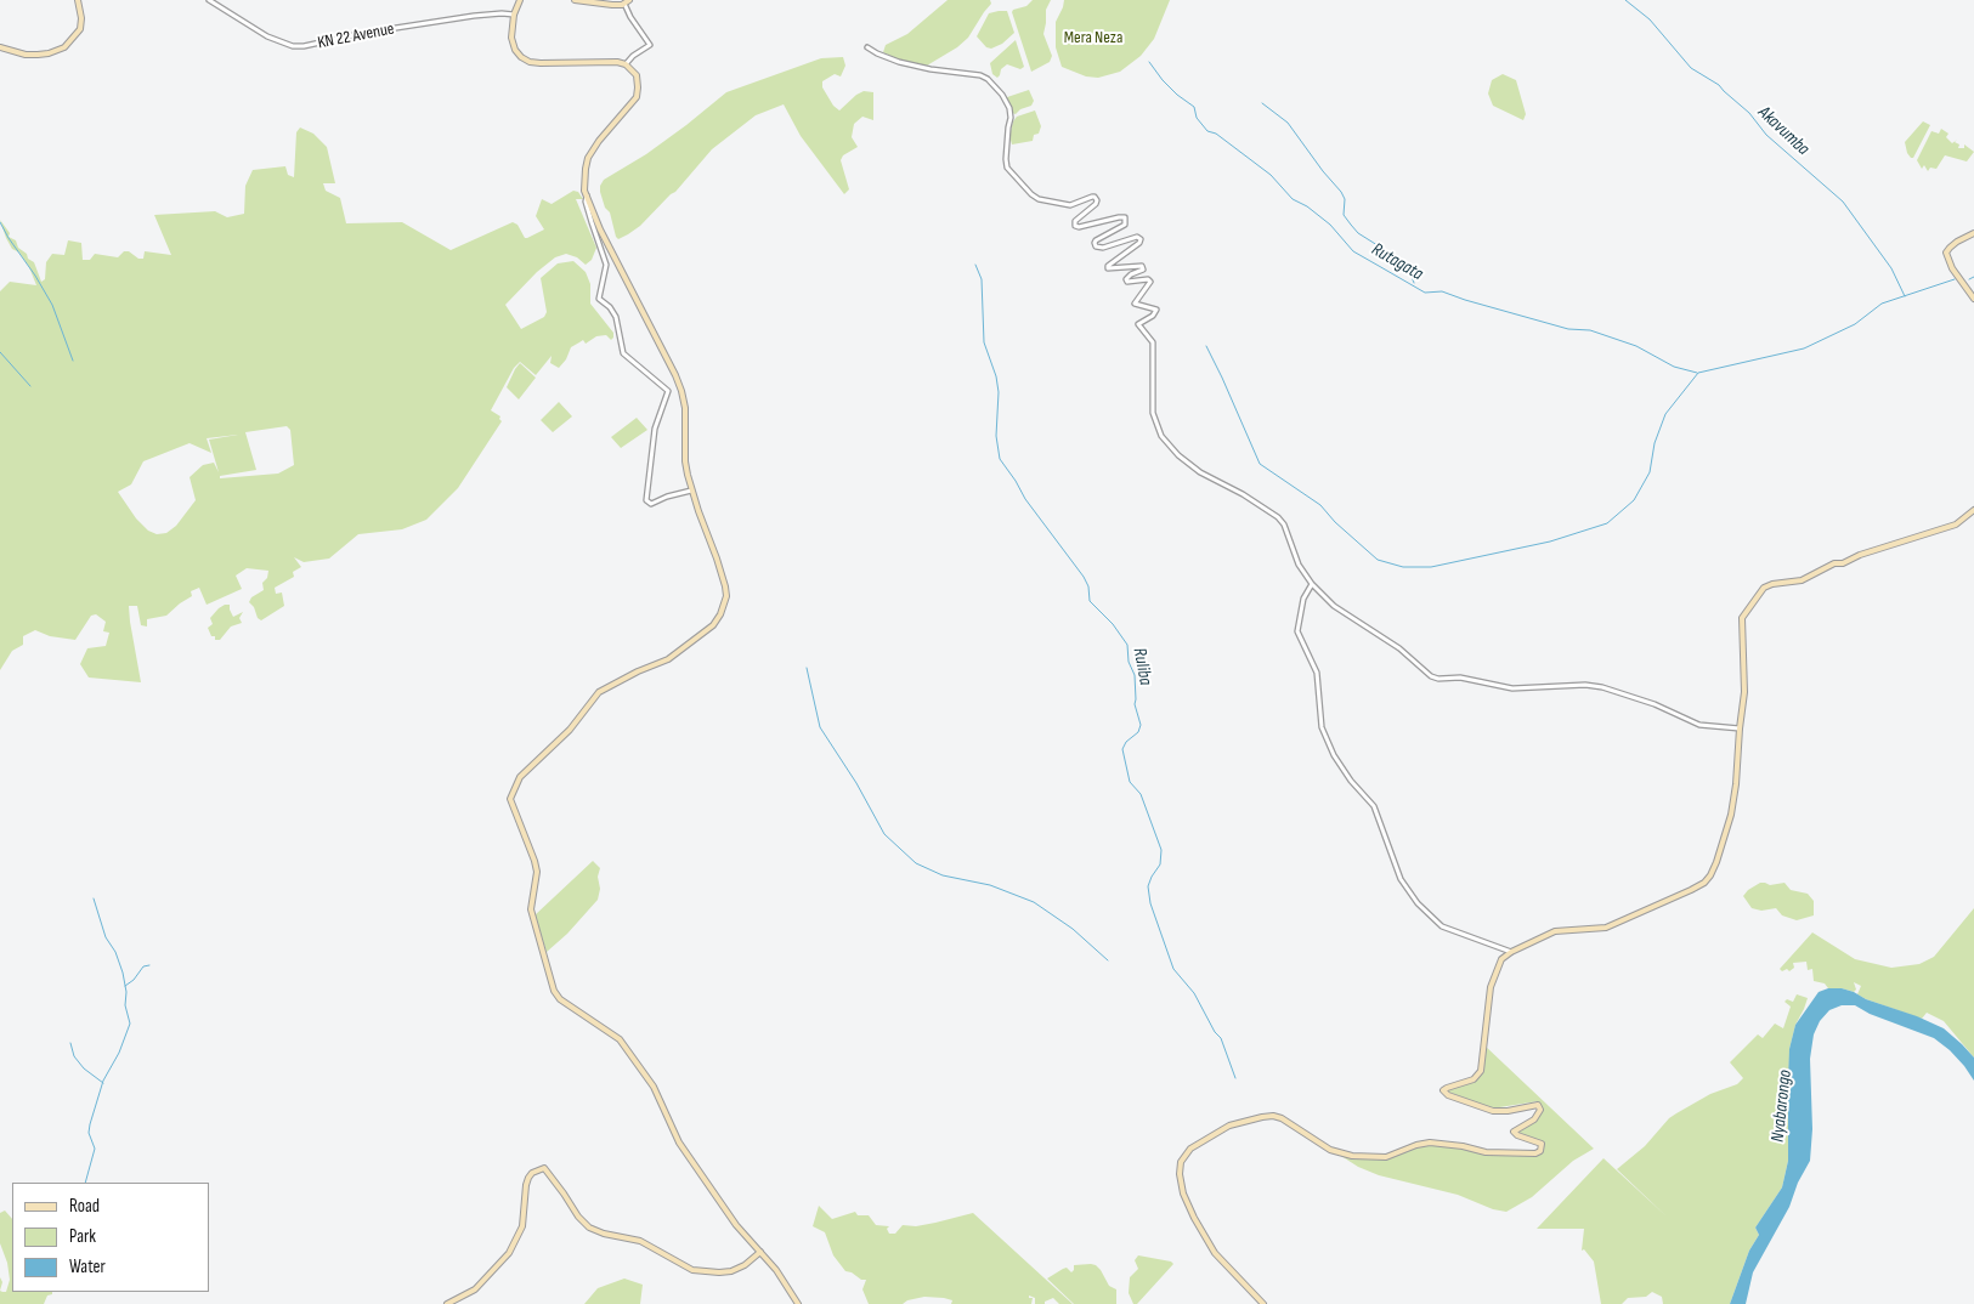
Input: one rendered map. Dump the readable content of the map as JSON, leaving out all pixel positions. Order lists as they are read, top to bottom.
{
  "streets": {
    "street": ["KN 22 Avenue"]
  },
  "water": [
    "Akavumba",
    "Rutagata",
    "Ruliba",
    "Nyabarongo"
  ],
  "parks": ["Mera Neza"],
  "legend": ["Road", "Park", "Water"]
}
